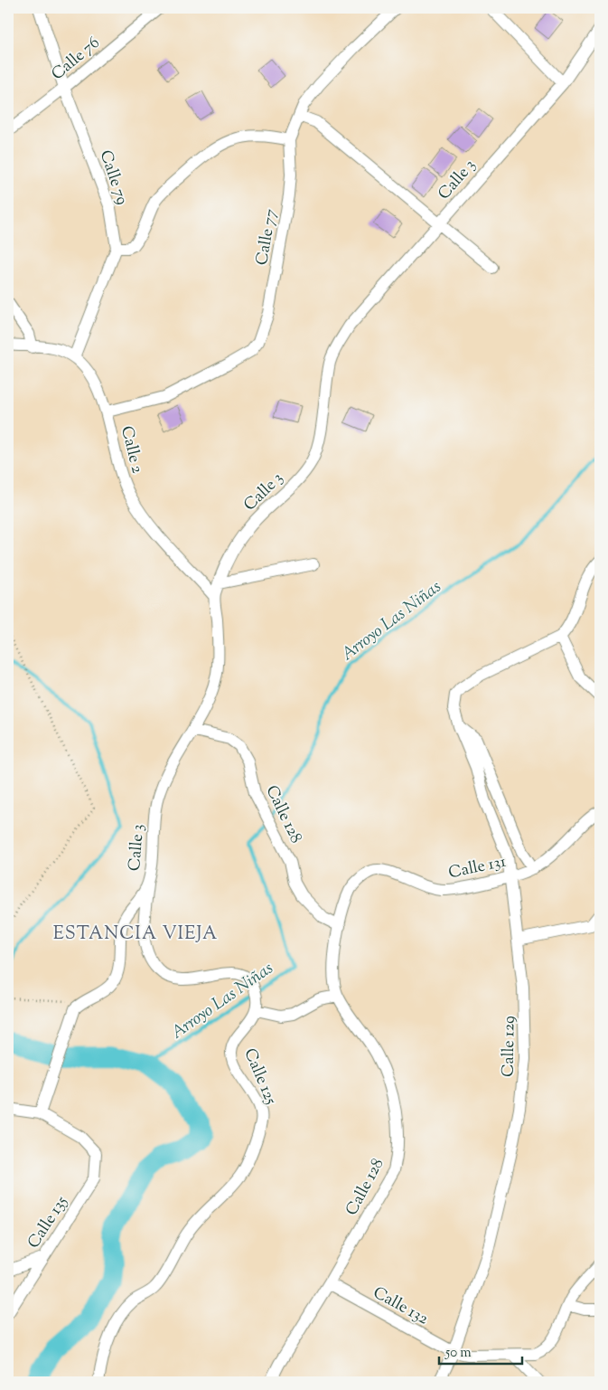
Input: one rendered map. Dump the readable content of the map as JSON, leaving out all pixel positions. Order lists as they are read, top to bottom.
{
  "streets": {
    "street": [
      "Calle 76",
      "Calle 79",
      "Calle 3",
      "Calle 77",
      "Calle 2",
      "Calle 128",
      "Calle 131",
      "Calle 129",
      "Calle 125",
      "Calle 135",
      "Calle 132"
    ]
  },
  "crossings": [
    ["Calle 76", "Calle 79"],
    ["Calle 3", "Calle 2"],
    ["Calle 3", "Calle 128"],
    ["Calle 77", "Calle 2"],
    ["Calle 128", "Calle 131"],
    ["Calle 128", "Calle 132"],
    ["Calle 131", "Calle 129"],
    ["Calle 129", "Calle 132"]
  ],
  "districts": ["ESTANCIA VIEJA"],
  "water": ["Arroyo Las Niñas"],
  "scale_bar": "50 m"
}
